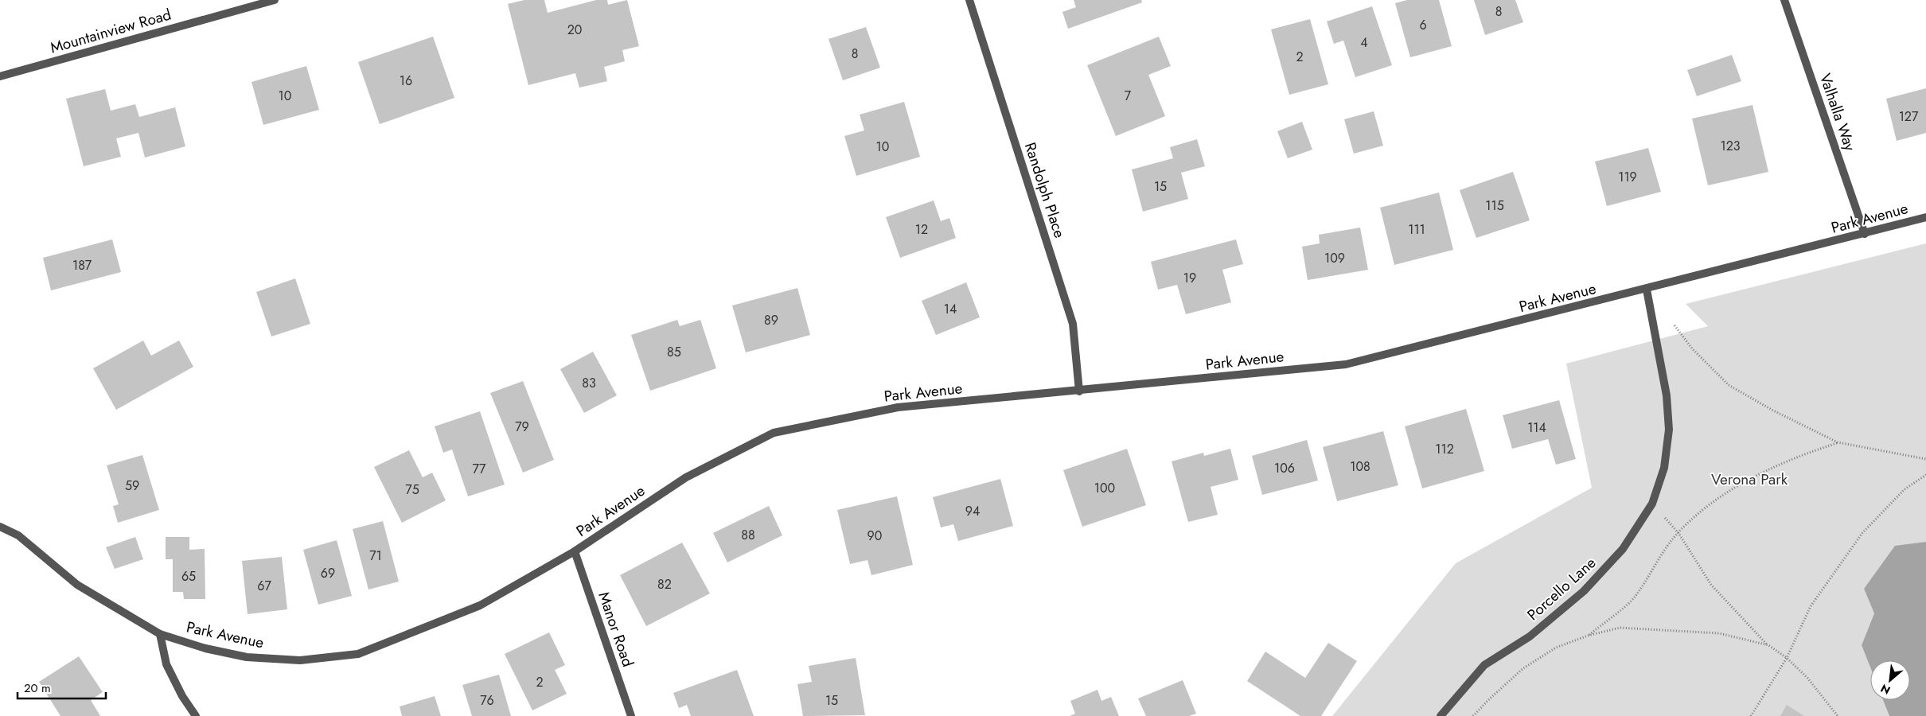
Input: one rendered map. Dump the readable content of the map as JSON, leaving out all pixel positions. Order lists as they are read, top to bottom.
{
  "streets": {
    "street": [
      "Mountainview Road",
      "Valhalla Way",
      "Randolph Place",
      "Park Avenue",
      "Porcello Lane",
      "Manor Road"
    ]
  },
  "crossings": [
    ["Valhalla Way", "Park Avenue"],
    ["Randolph Place", "Park Avenue"],
    ["Park Avenue", "Porcello Lane"],
    ["Park Avenue", "Manor Road"]
  ],
  "parks": ["Verona Park"],
  "house_numbers": [
    "8",
    "6",
    "20",
    "4",
    "8",
    "2",
    "16",
    "10",
    "7",
    "127",
    "123",
    "10",
    "119",
    "15",
    "115",
    "12",
    "111",
    "109",
    "187",
    "19",
    "14",
    "89",
    "85",
    "83",
    "79",
    "114",
    "112",
    "108",
    "106",
    "77",
    "59",
    "100",
    "75",
    "94",
    "88",
    "90",
    "71",
    "69",
    "65",
    "82",
    "67",
    "2",
    "76",
    "15"
  ],
  "scale_bar": "20 m",
  "north": "bottom left"
}
